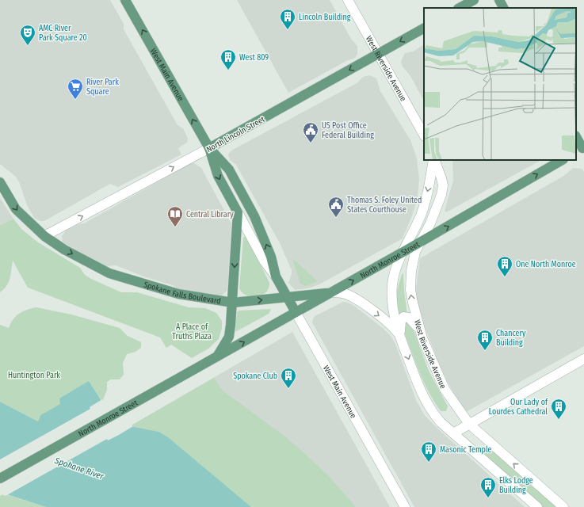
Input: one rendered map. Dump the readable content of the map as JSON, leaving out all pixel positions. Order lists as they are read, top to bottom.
{
  "streets": {
    "main road": [
      "West Main Avenue",
      "North Lincoln Street",
      "North Monroe Street",
      "Spokane Falls Boulevard"
    ],
    "street": ["West Riverside Avenue"]
  },
  "crossings": [
    ["West Riverside Avenue", "North Lincoln Street"],
    ["West Riverside Avenue", "North Monroe Street"],
    ["West Main Avenue", "North Lincoln Street"],
    ["West Main Avenue", "North Monroe Street"],
    ["West Main Avenue", "Spokane Falls Boulevard"],
    ["North Lincoln Street", "Spokane Falls Boulevard"],
    ["North Monroe Street", "Spokane Falls Boulevard"]
  ],
  "one_way": ["Spokane Falls Boulevard"],
  "water": ["Spokane River"],
  "parks": ["A Place of Truths Plaza", "Huntington Park"],
  "places": {
    "building": [
      "Lincoln Building",
      "West 809",
      "One North Monroe",
      "Chancery Building",
      "Spokane Club",
      "Our Lady of Lourdes Cathedral",
      "Masonic Temple",
      "Elks Lodge Building"
    ],
    "theatre": ["AMC River Park Square 20"],
    "supermarket": ["River Park Square"],
    "public building": ["US Post Office Federal Building", "Thomas S. Foley United States Courthouse"],
    "library": ["Central Library"]
  }
}
